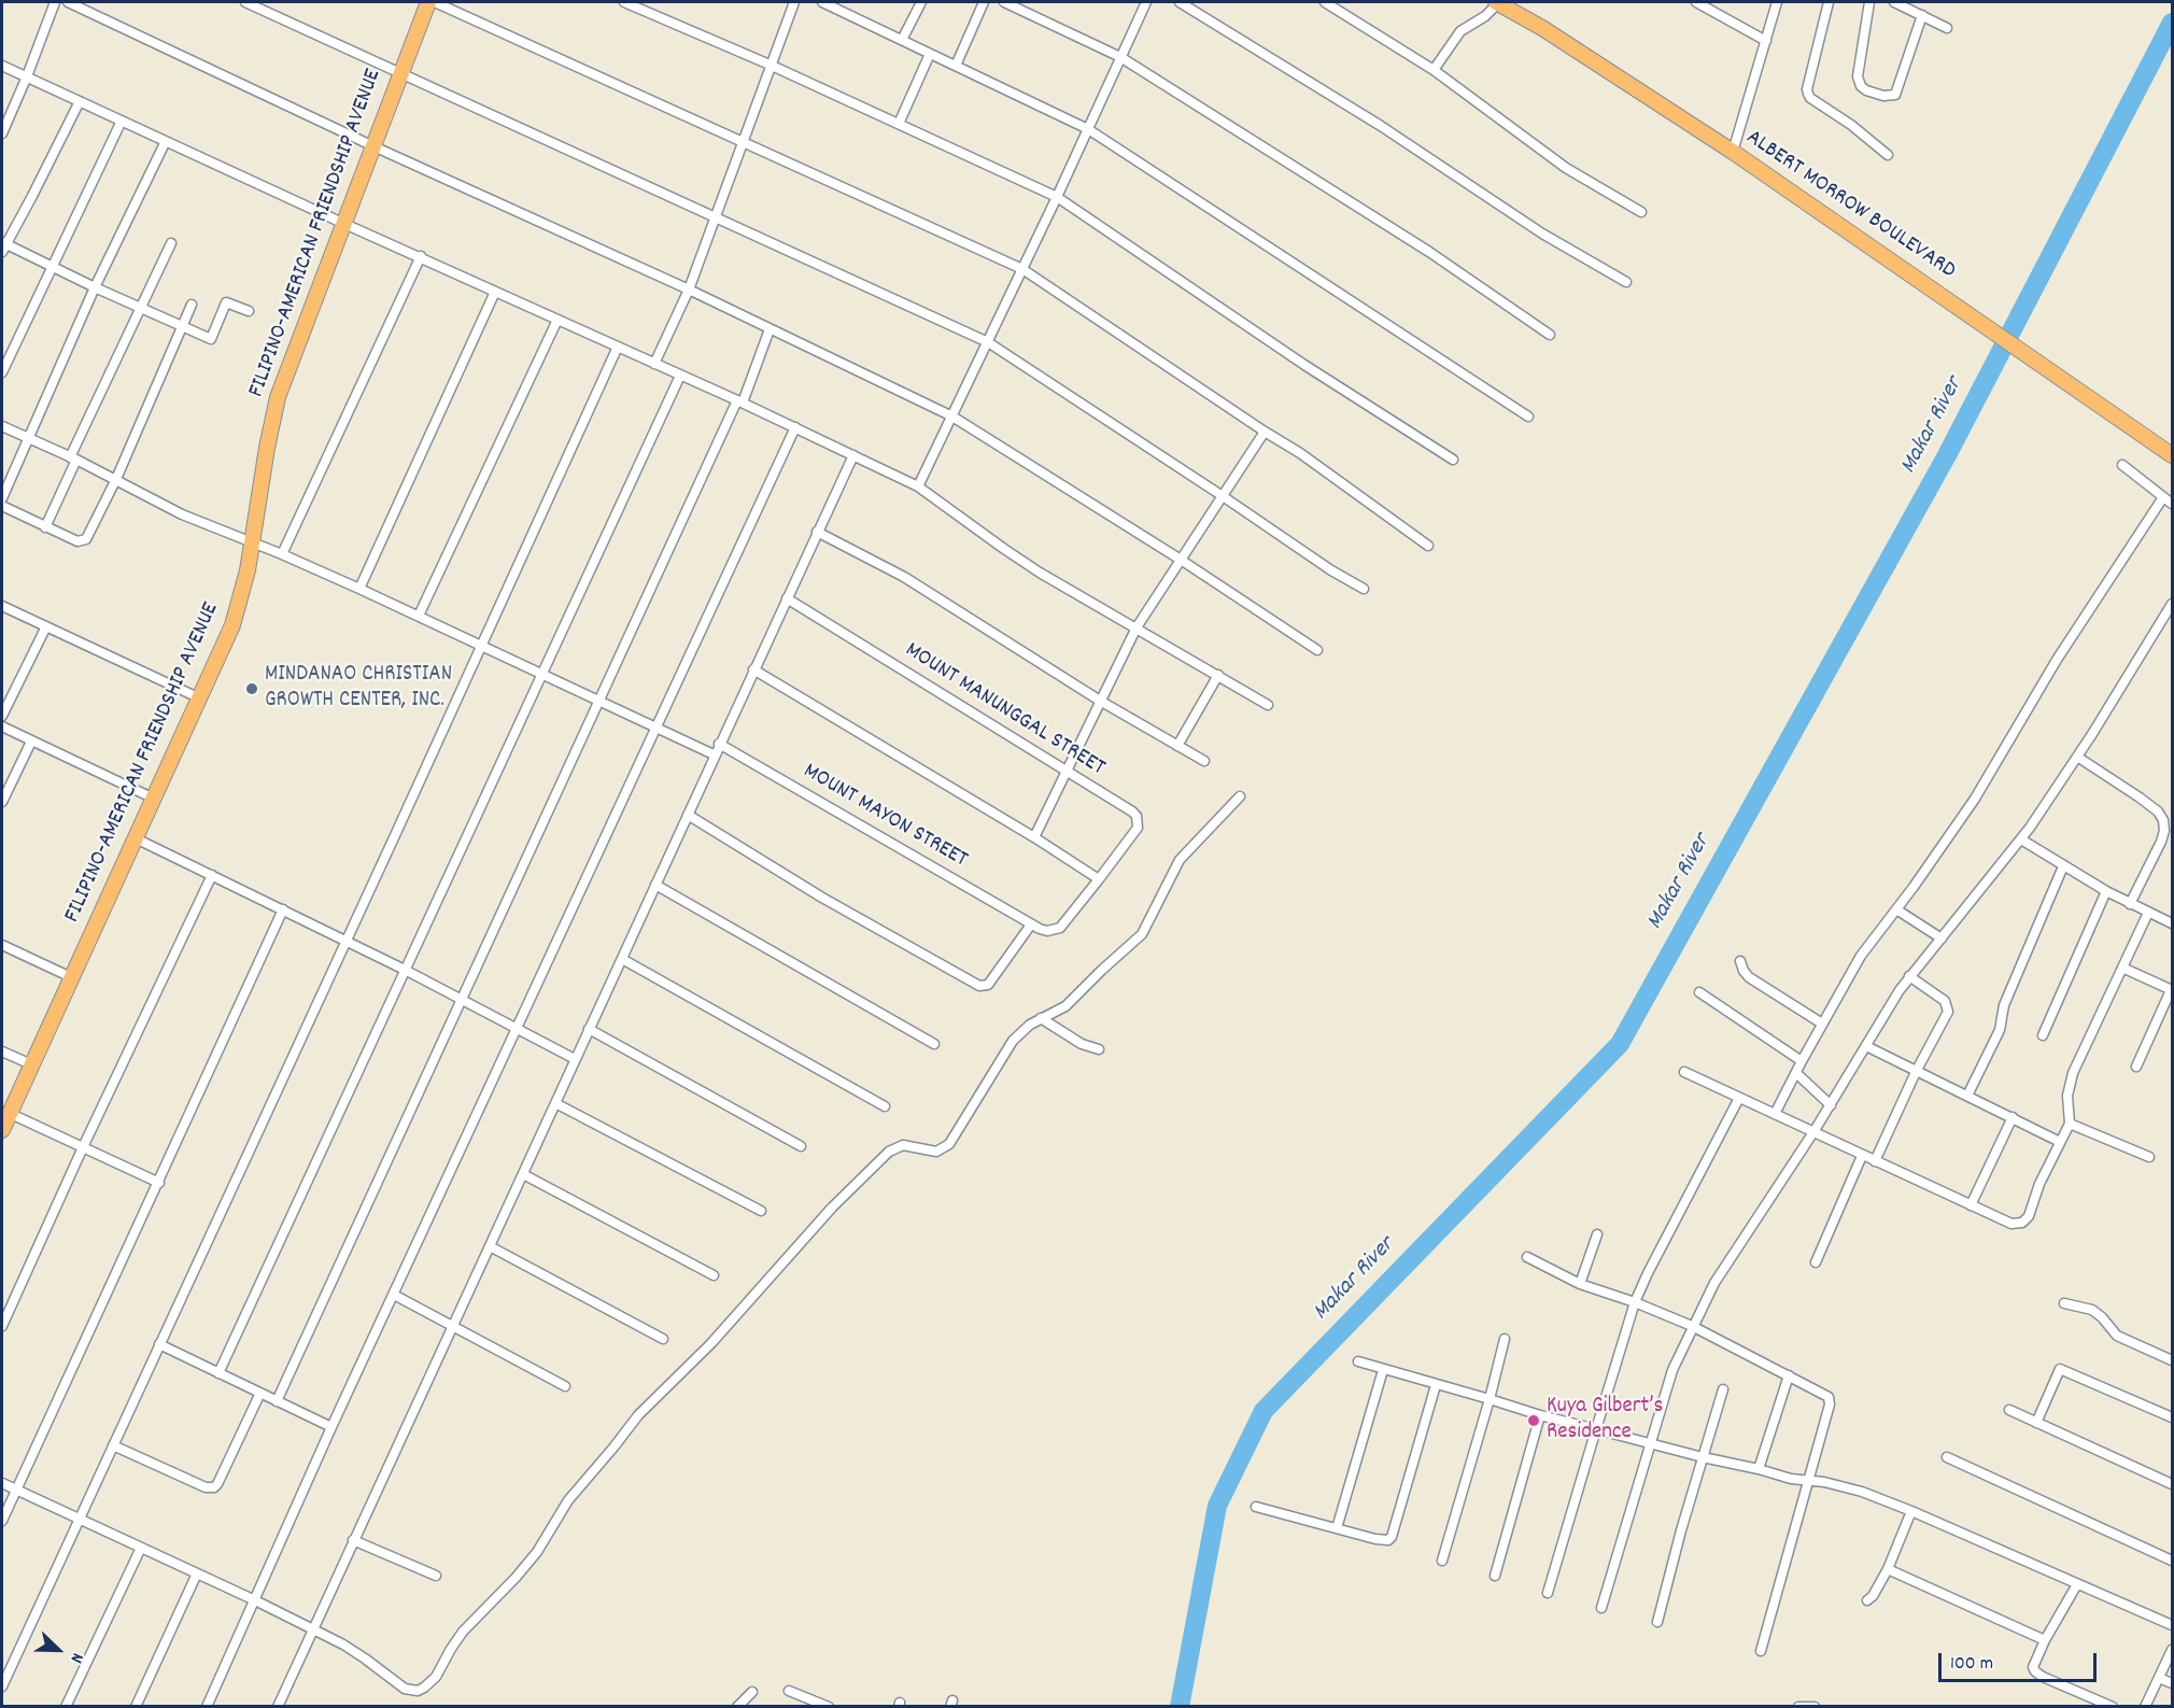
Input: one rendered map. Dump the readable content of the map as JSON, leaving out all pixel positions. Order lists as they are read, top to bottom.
{
  "streets": {
    "main road": ["ALBERT MORROW BOULEVARD", "FILIPINO-AMERICAN FRIENDSHIP AVENUE"],
    "street": ["MOUNT MANUNGGAL STREET", "MOUNT MAYON STREET"]
  },
  "water": ["Makar River"],
  "places": ["MINDANAO CHRISTIAN GROWTH CENTER, INC.", "Kuya Gilbert’s Residence"],
  "scale_bar": "100 m",
  "north": "bottom right"
}
